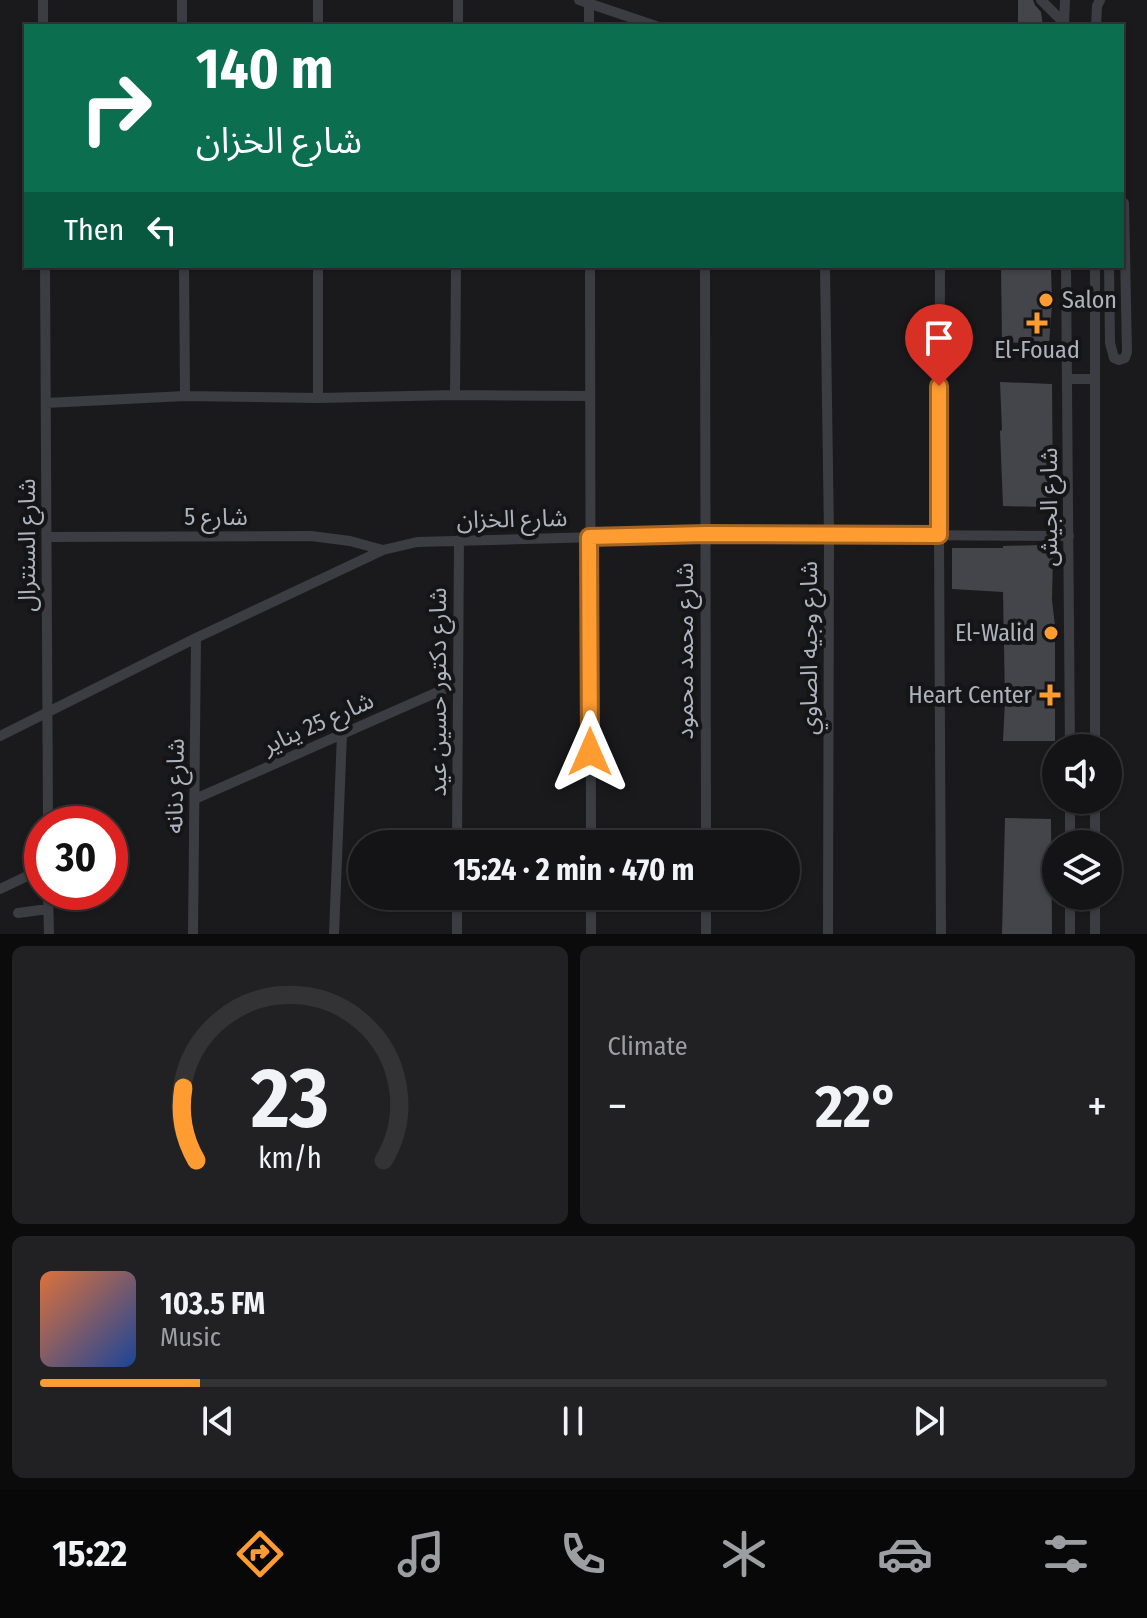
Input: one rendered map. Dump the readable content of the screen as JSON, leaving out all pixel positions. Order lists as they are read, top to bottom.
{
  "streets": {
    "street": [
      "شارع الجيش",
      "شارع 5",
      "شارع الخزان",
      "شارع السنترال",
      "شارع وجيه الصاوي",
      "شارع محمد محمود",
      "شارع دكتور حسين عيد",
      "شارع 25 يناير",
      "شارع دنانه"
    ]
  },
  "crossings": [
    ["شارع الجيش", "شارع الخزان"],
    ["شارع 5", "شارع الخزان"],
    ["شارع 5", "شارع السنترال"],
    ["شارع الخزان", "شارع السنترال"],
    ["شارع الخزان", "شارع وجيه الصاوي"],
    ["شارع الخزان", "شارع محمد محمود"],
    ["شارع الخزان", "شارع دكتور حسين عيد"],
    ["شارع الخزان", "شارع دنانه"],
    ["شارع دكتور حسين عيد", "شارع 25 يناير"],
    ["شارع 25 يناير", "شارع دنانه"]
  ],
  "places": {
    "other": ["Salon", "El-Walid"],
    "health": ["El-Fouad", "Heart Center"]
  },
  "page": {
    "turn": ["140 m", "شارع الخزان"],
    "then": "Then",
    "limit": "30",
    "trip": "15:24 · 2 min · 470 m",
    "tile": "Climate",
    "heat": ["−", "22°", "+"],
    "song": ["103.5 FM", "Music"],
    "tabs": "15:22",
    "gauge": ["23", "km/h"]
  }
}
